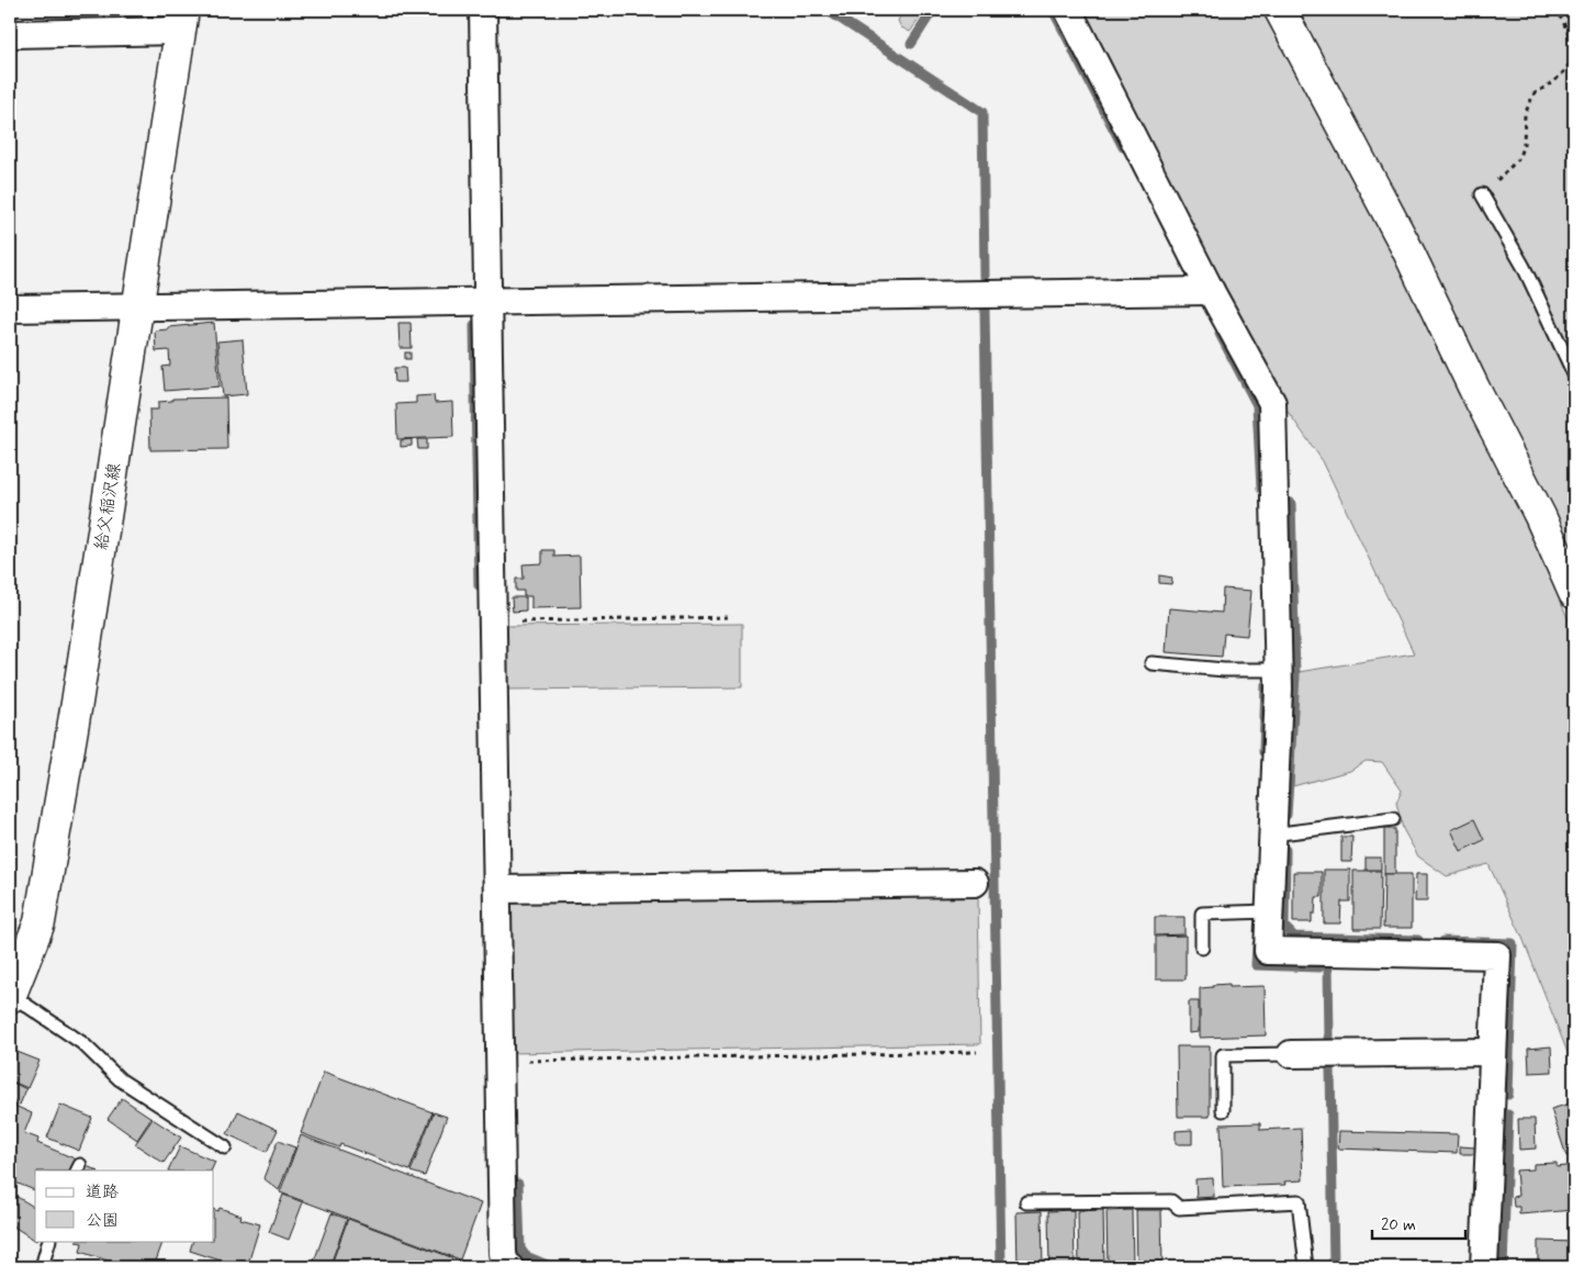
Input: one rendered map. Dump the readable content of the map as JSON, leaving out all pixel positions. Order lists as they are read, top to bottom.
{
  "streets": {
    "main road": ["給父稲沢線"]
  },
  "legend": ["道路", "公園"],
  "scale_bar": "20 m"
}
